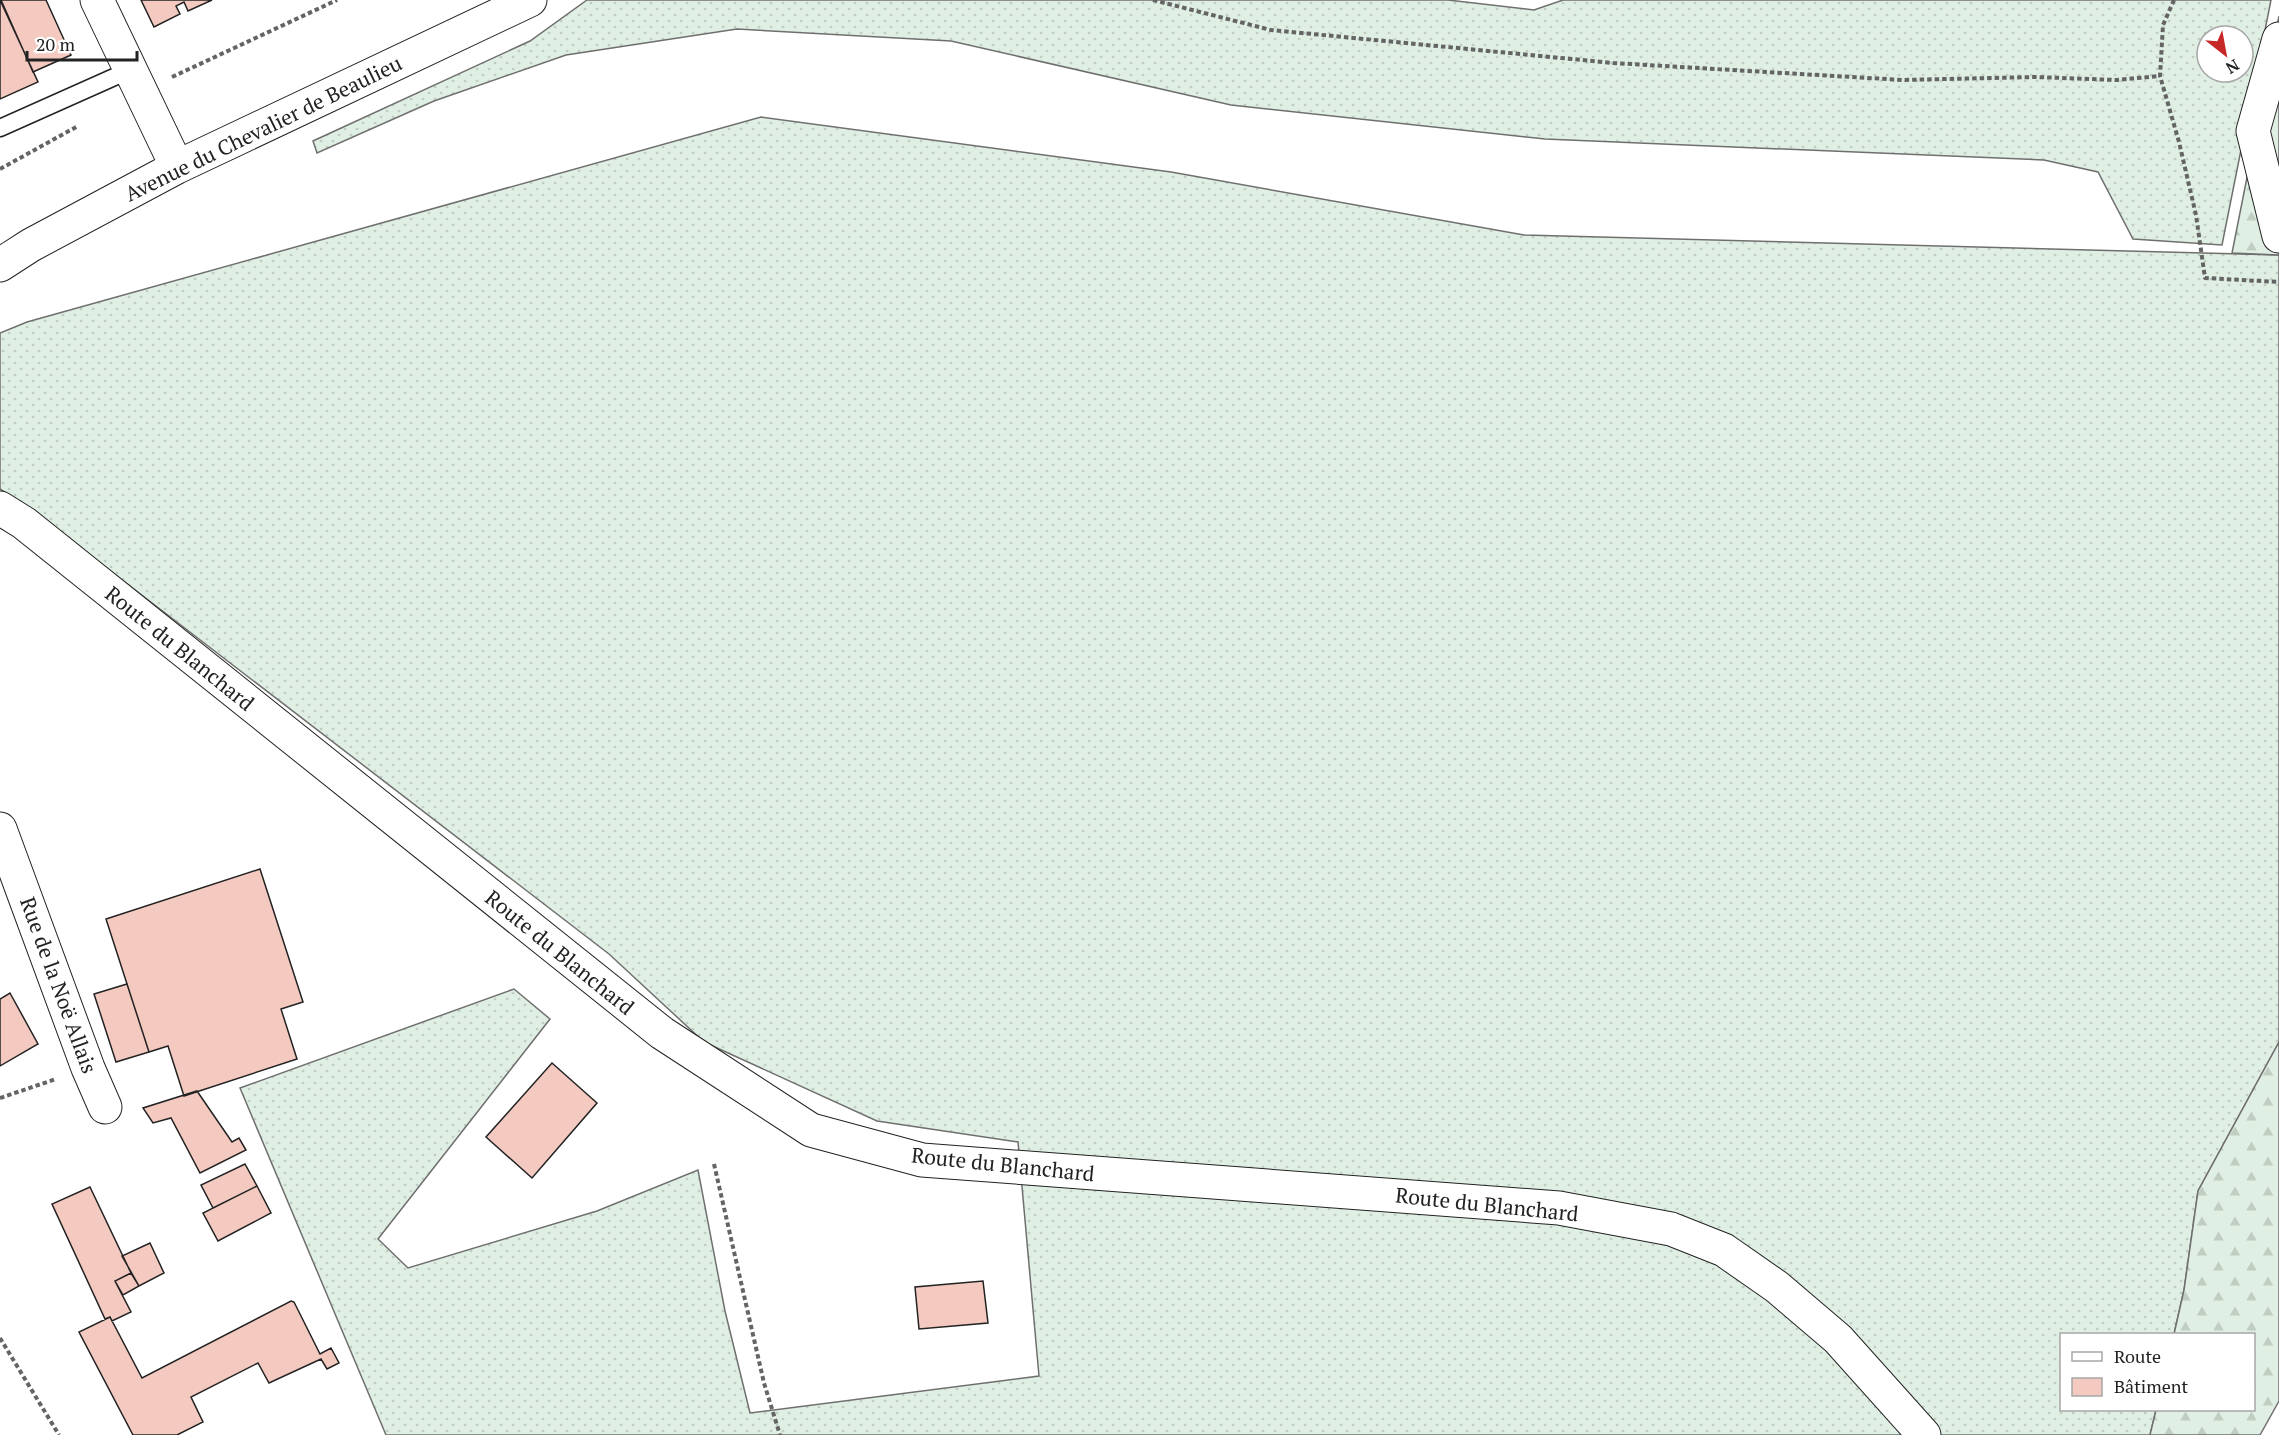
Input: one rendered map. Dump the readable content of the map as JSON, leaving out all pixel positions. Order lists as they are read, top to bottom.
{
  "streets": {
    "street": ["Avenue du Chevalier de Beaulieu", "Route du Blanchard", "Rue de la Noë Allais"]
  },
  "legend": ["Route", "Bâtiment"],
  "scale_bar": "20 m",
  "north": "bottom right"
}
